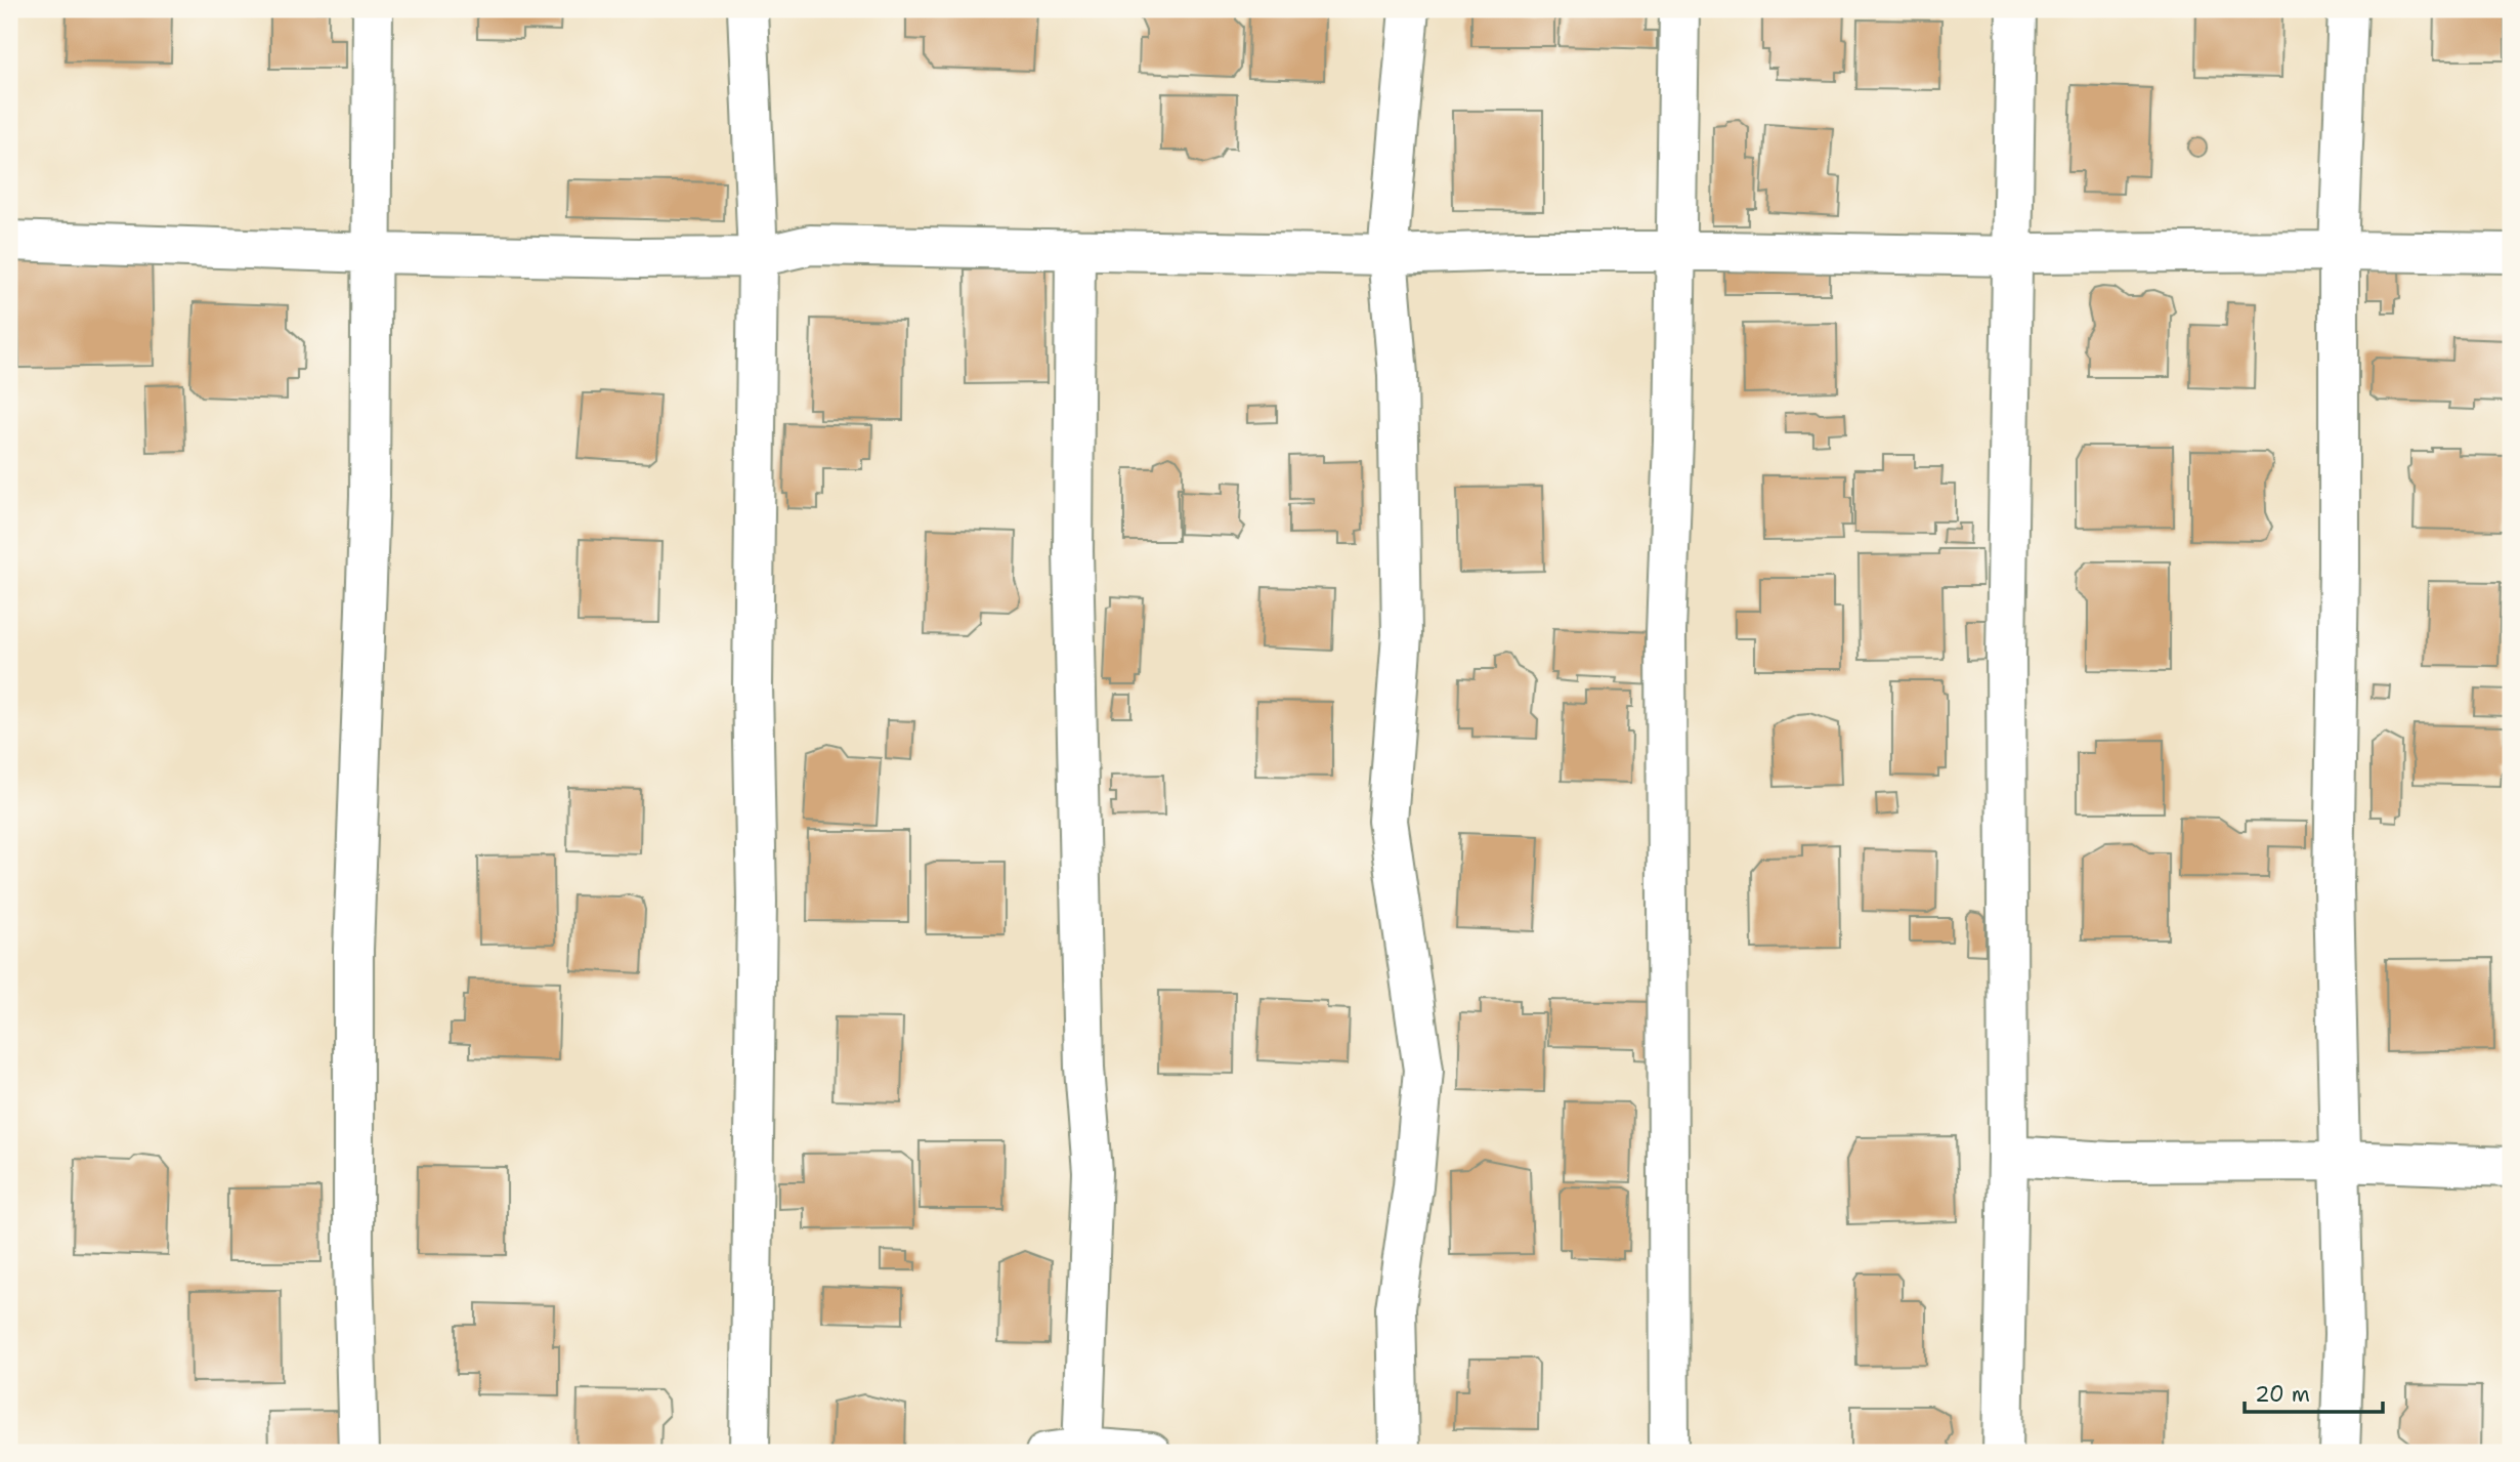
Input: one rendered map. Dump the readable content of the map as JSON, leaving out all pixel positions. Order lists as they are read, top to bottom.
{
  "scale_bar": "20 m"
}
